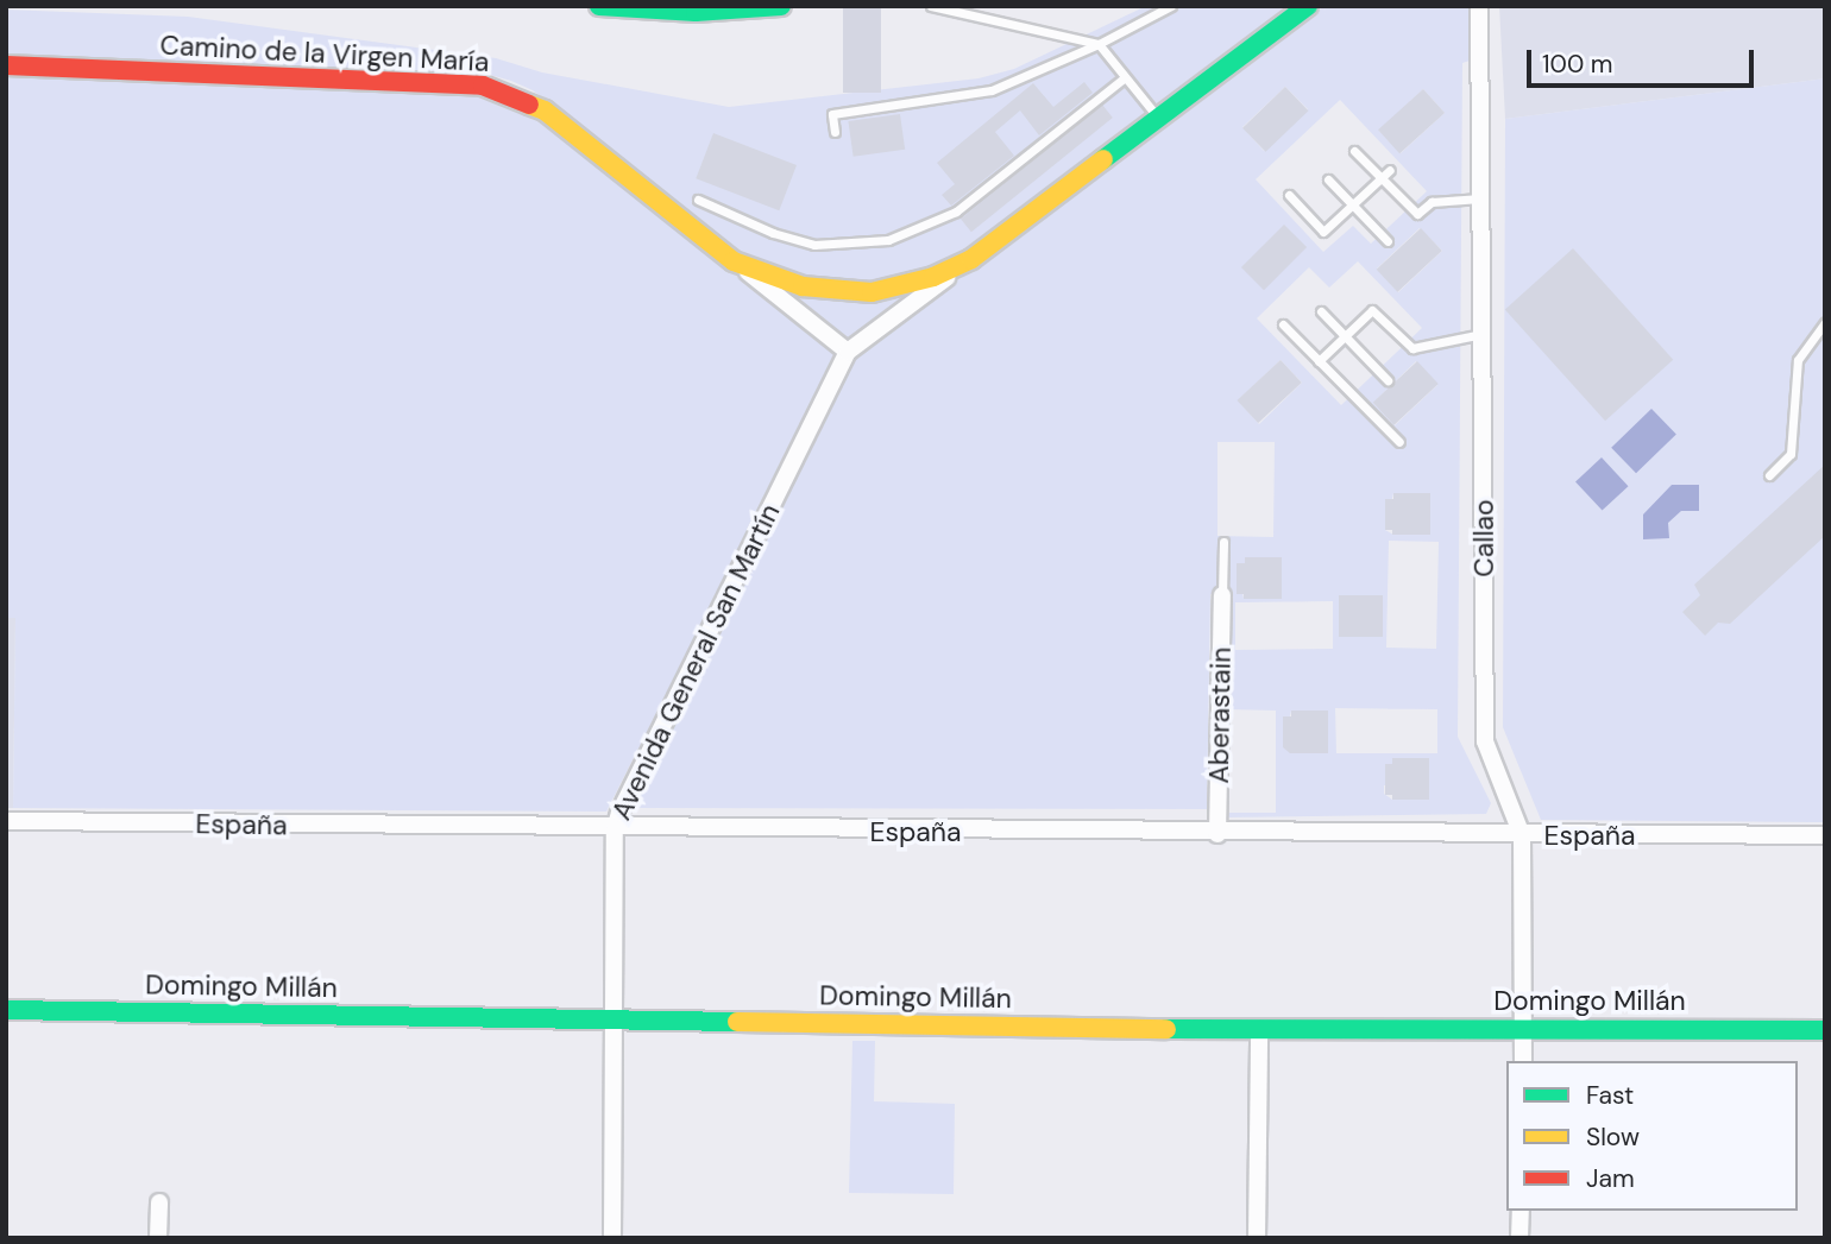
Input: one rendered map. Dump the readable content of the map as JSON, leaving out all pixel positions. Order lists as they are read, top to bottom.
{
  "streets": {
    "main road": ["Camino de la Virgen María", "Domingo Millán"],
    "street": [
      "Callao",
      "Avenida General San Martín",
      "Aberastain",
      "España"
    ]
  },
  "crossings": [
    ["Camino de la Virgen María", "Avenida General San Martín"],
    ["Callao", "España"],
    ["Callao", "Domingo Millán"],
    ["Avenida General San Martín", "España"],
    ["Avenida General San Martín", "Domingo Millán"],
    ["Aberastain", "España"]
  ],
  "legend": ["Fast", "Slow", "Jam"],
  "scale_bar": "100 m"
}
